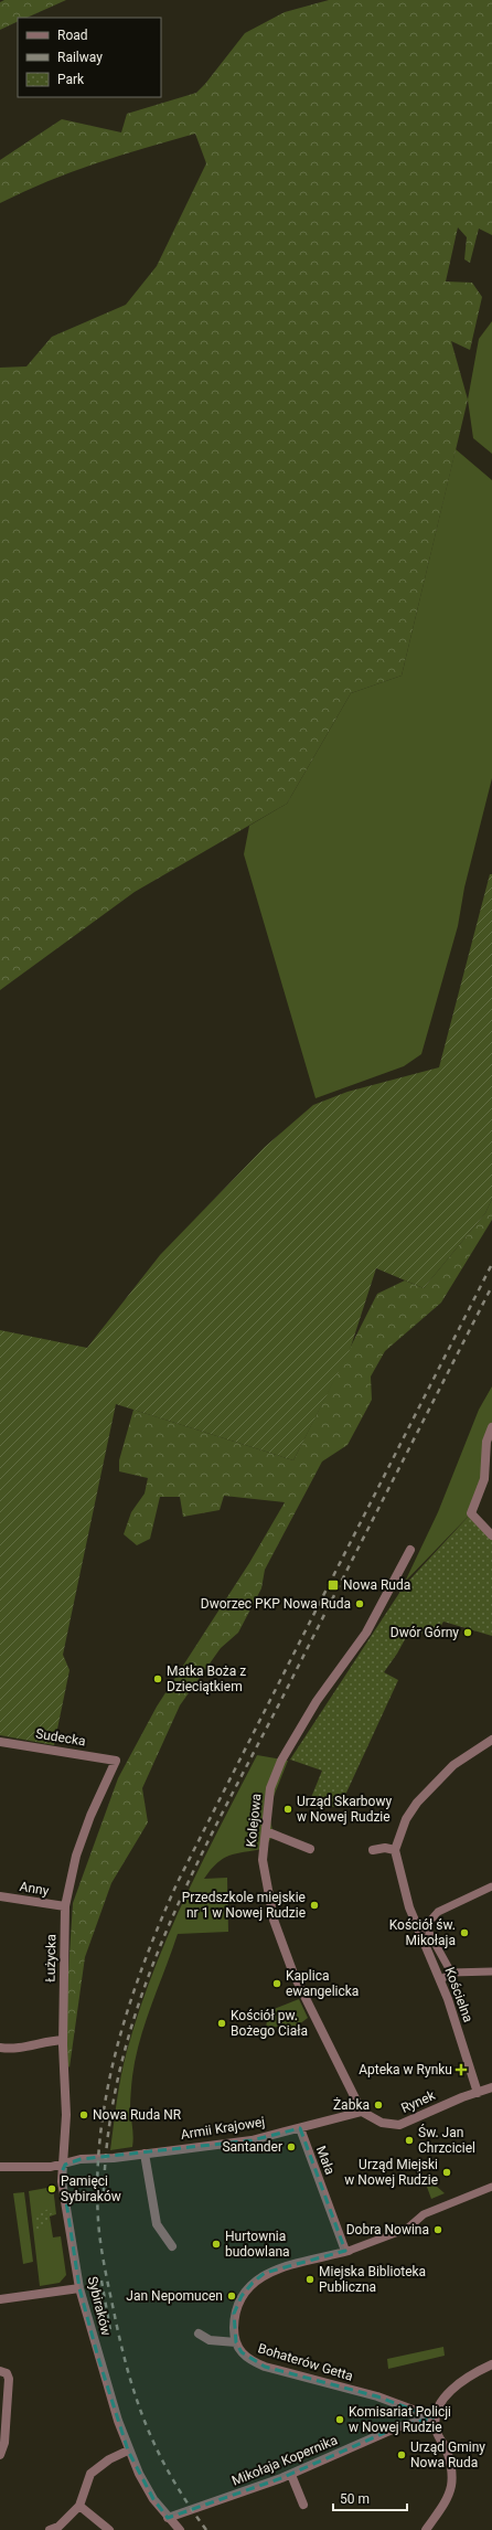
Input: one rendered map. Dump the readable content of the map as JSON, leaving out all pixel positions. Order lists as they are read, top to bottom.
{
  "streets": {
    "street": [
      "Sudecka",
      "Kolejowa",
      "Anny",
      "Łużycka",
      "Kościelna",
      "Rynek",
      "Armii Krajowej",
      "Mała",
      "Sybiraków",
      "Bohaterów Getta",
      "Mikołaja Kopernika"
    ]
  },
  "crossings": [
    ["Sudecka", "Łużycka"],
    ["Kolejowa", "Rynek"],
    ["Kolejowa", "Armii Krajowej"],
    ["Anny", "Łużycka"],
    ["Łużycka", "Armii Krajowej"],
    ["Łużycka", "Sybiraków"],
    ["Kościelna", "Rynek"],
    ["Rynek", "Armii Krajowej"],
    ["Armii Krajowej", "Mała"],
    ["Armii Krajowej", "Sybiraków"],
    ["Sybiraków", "Mikołaja Kopernika"],
    ["Bohaterów Getta", "Mikołaja Kopernika"]
  ],
  "places": {
    "transit": ["Nowa Ruda"],
    "other": [
      "Dworzec PKP Nowa Ruda",
      "Dwór Górny",
      "Matka Boża z Dzieciątkiem",
      "Urząd Skarbowy w Nowej Rudzie",
      "Przedszkole miejskie nr 1 w Nowej Rudzie",
      "Kościół św. Mikołaja",
      "Kaplica ewangelicka",
      "Kościół pw. Bożego Ciała",
      "Żabka",
      "Nowa Ruda NR",
      "Św. Jan Chrzciciel",
      "Santander",
      "Urząd Miejski w Nowej Rudzie",
      "Pamięci Sybiraków",
      "Dobra Nowina",
      "Hurtownia budowlana",
      "Miejska Biblioteka Publiczna",
      "Jan Nepomucen",
      "Komisariat Policji w Nowej Rudzie",
      "Urząd Gminy Nowa Ruda"
    ],
    "health": ["Apteka w Rynku"]
  },
  "legend": ["Road", "Railway", "Park"],
  "scale_bar": "50 m"
}
